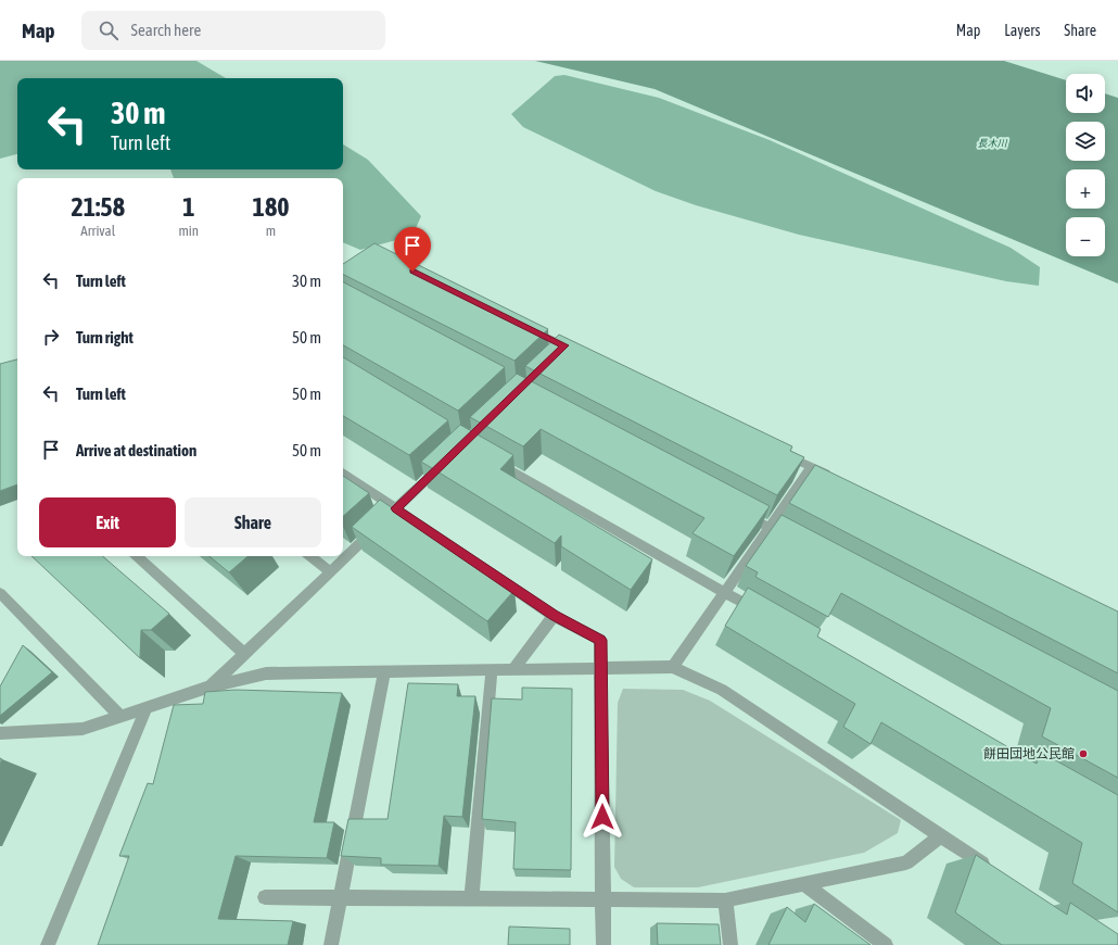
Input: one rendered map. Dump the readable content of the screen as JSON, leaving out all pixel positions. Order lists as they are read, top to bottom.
{
  "water": ["長木川"],
  "places": ["餅田団地公民館"],
  "page": {
    "header": "Map",
    "search": "Search here",
    "nav": ["Map", "Layers", "Share"],
    "map_buttons": ["+", "−"],
    "turn": ["30 m", "Turn left"],
    "eta": [
      "21:58",
      "Arrival",
      "1",
      "min",
      "180",
      "m"
    ],
    "list": [
      {
        "name": "Turn left",
        "value": "30 m"
      },
      {
        "name": "Turn right",
        "value": "50 m"
      },
      {
        "name": "Turn left",
        "value": "50 m"
      },
      {
        "name": "Arrive at destination",
        "value": "50 m"
      }
    ],
    "buttons": ["Exit", "Share"]
  }
}
